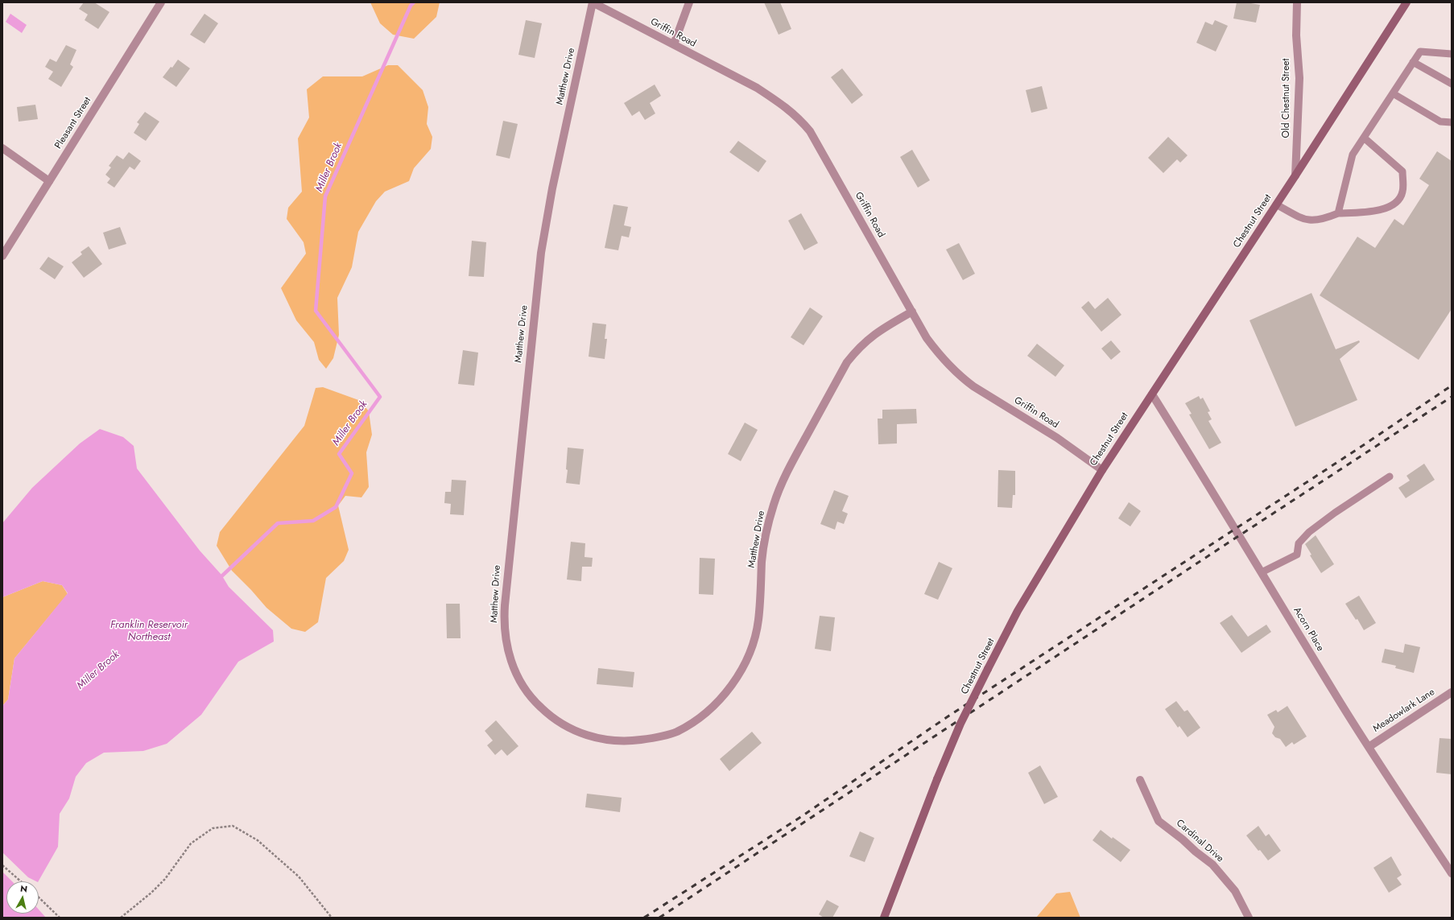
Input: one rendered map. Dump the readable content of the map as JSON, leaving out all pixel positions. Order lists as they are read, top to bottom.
{
  "streets": {
    "main road": ["Chestnut Street"],
    "street": [
      "Griffin Road",
      "Matthew Drive",
      "Old Chestnut Street",
      "Pleasant Street",
      "Acorn Place",
      "Meadowlark Lane",
      "Cardinal Drive"
    ]
  },
  "crossings": [
    ["Griffin Road", "Matthew Drive"],
    ["Griffin Road", "Chestnut Street"],
    ["Old Chestnut Street", "Chestnut Street"],
    ["Chestnut Street", "Acorn Place"],
    ["Acorn Place", "Meadowlark Lane"]
  ],
  "water": ["Miller Brook", "Franklin Reservoir Northeast"],
  "north": "top"
}
